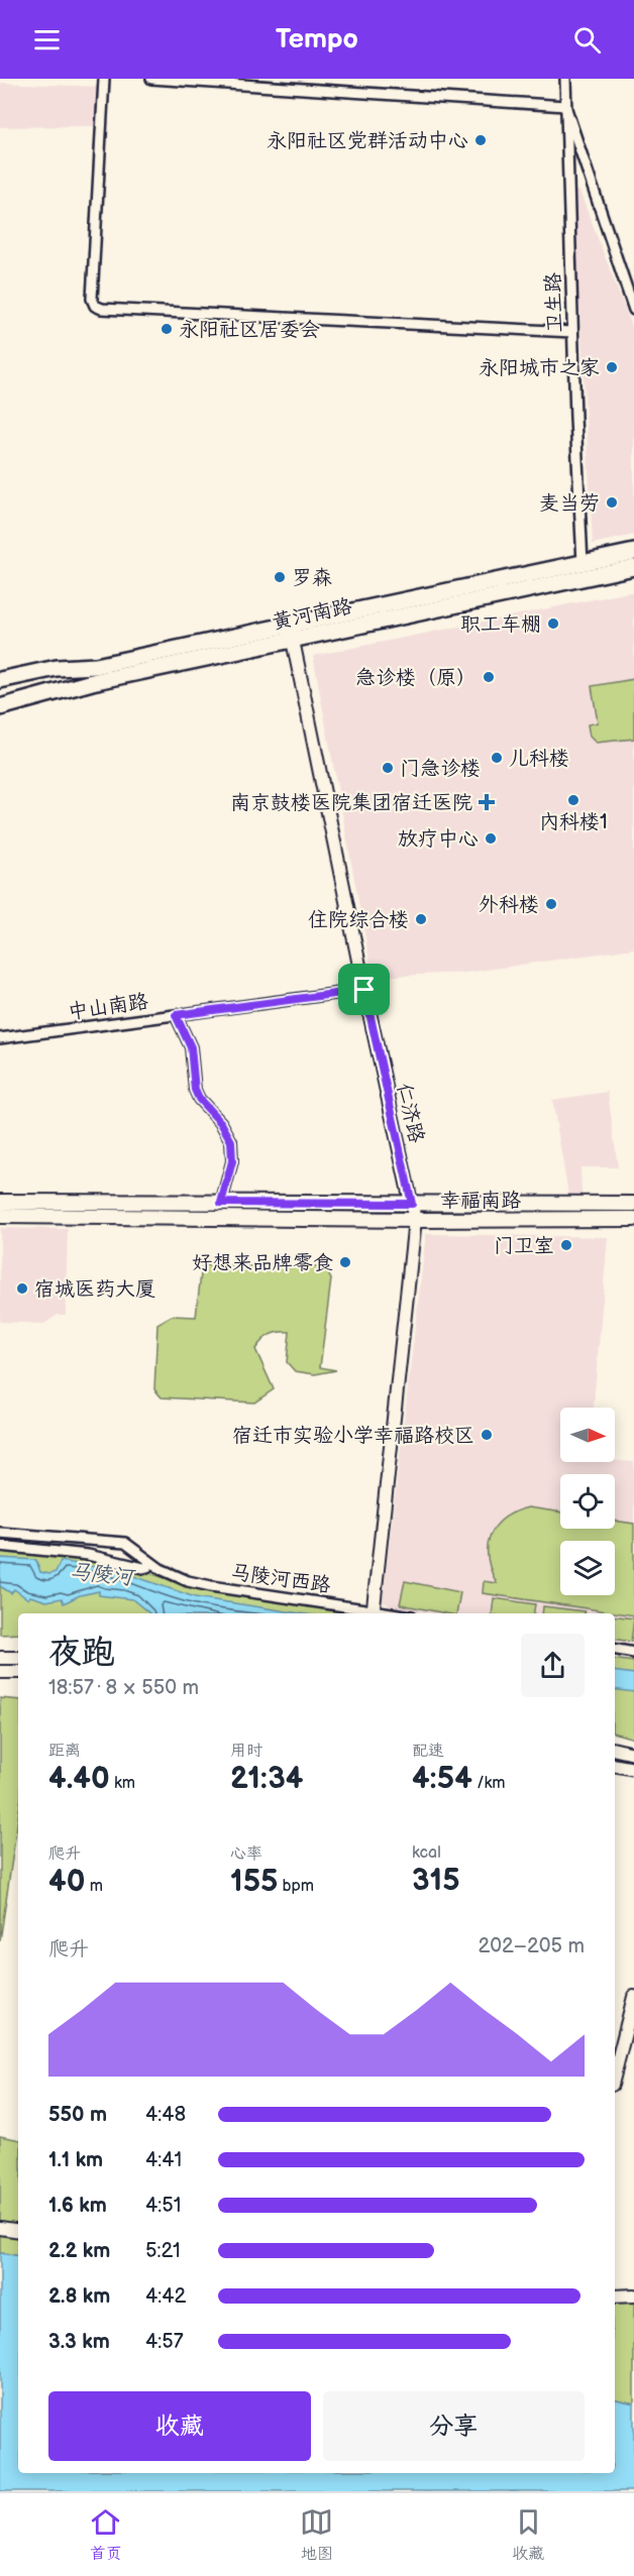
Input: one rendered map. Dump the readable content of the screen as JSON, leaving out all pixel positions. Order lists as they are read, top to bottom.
{
  "streets": {
    "main road": ["黄河南路", "幸福南路"],
    "street": [
      "卫生路",
      "中山南路",
      "仁济路",
      "马陵河西路"
    ]
  },
  "crossings": [
    ["卫生路", "黄河南路"],
    ["黄河南路", "仁济路"],
    ["中山南路", "仁济路"],
    ["仁济路", "幸福南路"],
    ["仁济路", "马陵河西路"]
  ],
  "water": ["马陵河"],
  "places": {
    "other": [
      "永阳社区党群活动中心",
      "永阳社区居委会",
      "永阳城市之家",
      "麦当劳",
      "罗森",
      "职工车棚",
      "急诊楼（原）",
      "儿科楼",
      "门急诊楼",
      "内科楼1",
      "放疗中心",
      "外科楼",
      "住院综合楼",
      "门卫室",
      "好想来品牌零食",
      "宿城医药大厦",
      "宿迁市实验小学幸福路校区"
    ],
    "health": ["南京鼓楼医院集团宿迁医院"]
  },
  "north": "right",
  "page": {
    "header": "Tempo",
    "heading": ["夜跑", "18:57 · 8 × 550 m"],
    "stats": [
      ["距离", "4.40 km"],
      ["用时", "21:34"],
      ["配速", "4:54 /km"],
      ["爬升", "40 m"],
      ["心率", "155 bpm"],
      ["kcal", "315"]
    ],
    "chart": ["爬升", "202–205 m"],
    "list": [
      {
        "name": "550 m",
        "note": "4:48"
      },
      {
        "name": "1.1 km",
        "note": "4:41"
      },
      {
        "name": "1.6 km",
        "note": "4:51"
      },
      {
        "name": "2.2 km",
        "note": "5:21"
      },
      {
        "name": "2.8 km",
        "note": "4:42"
      },
      {
        "name": "3.3 km",
        "note": "4:57"
      }
    ],
    "buttons": ["收藏", "分享"],
    "tabs": ["首页", "地图", "收藏"]
  }
}
